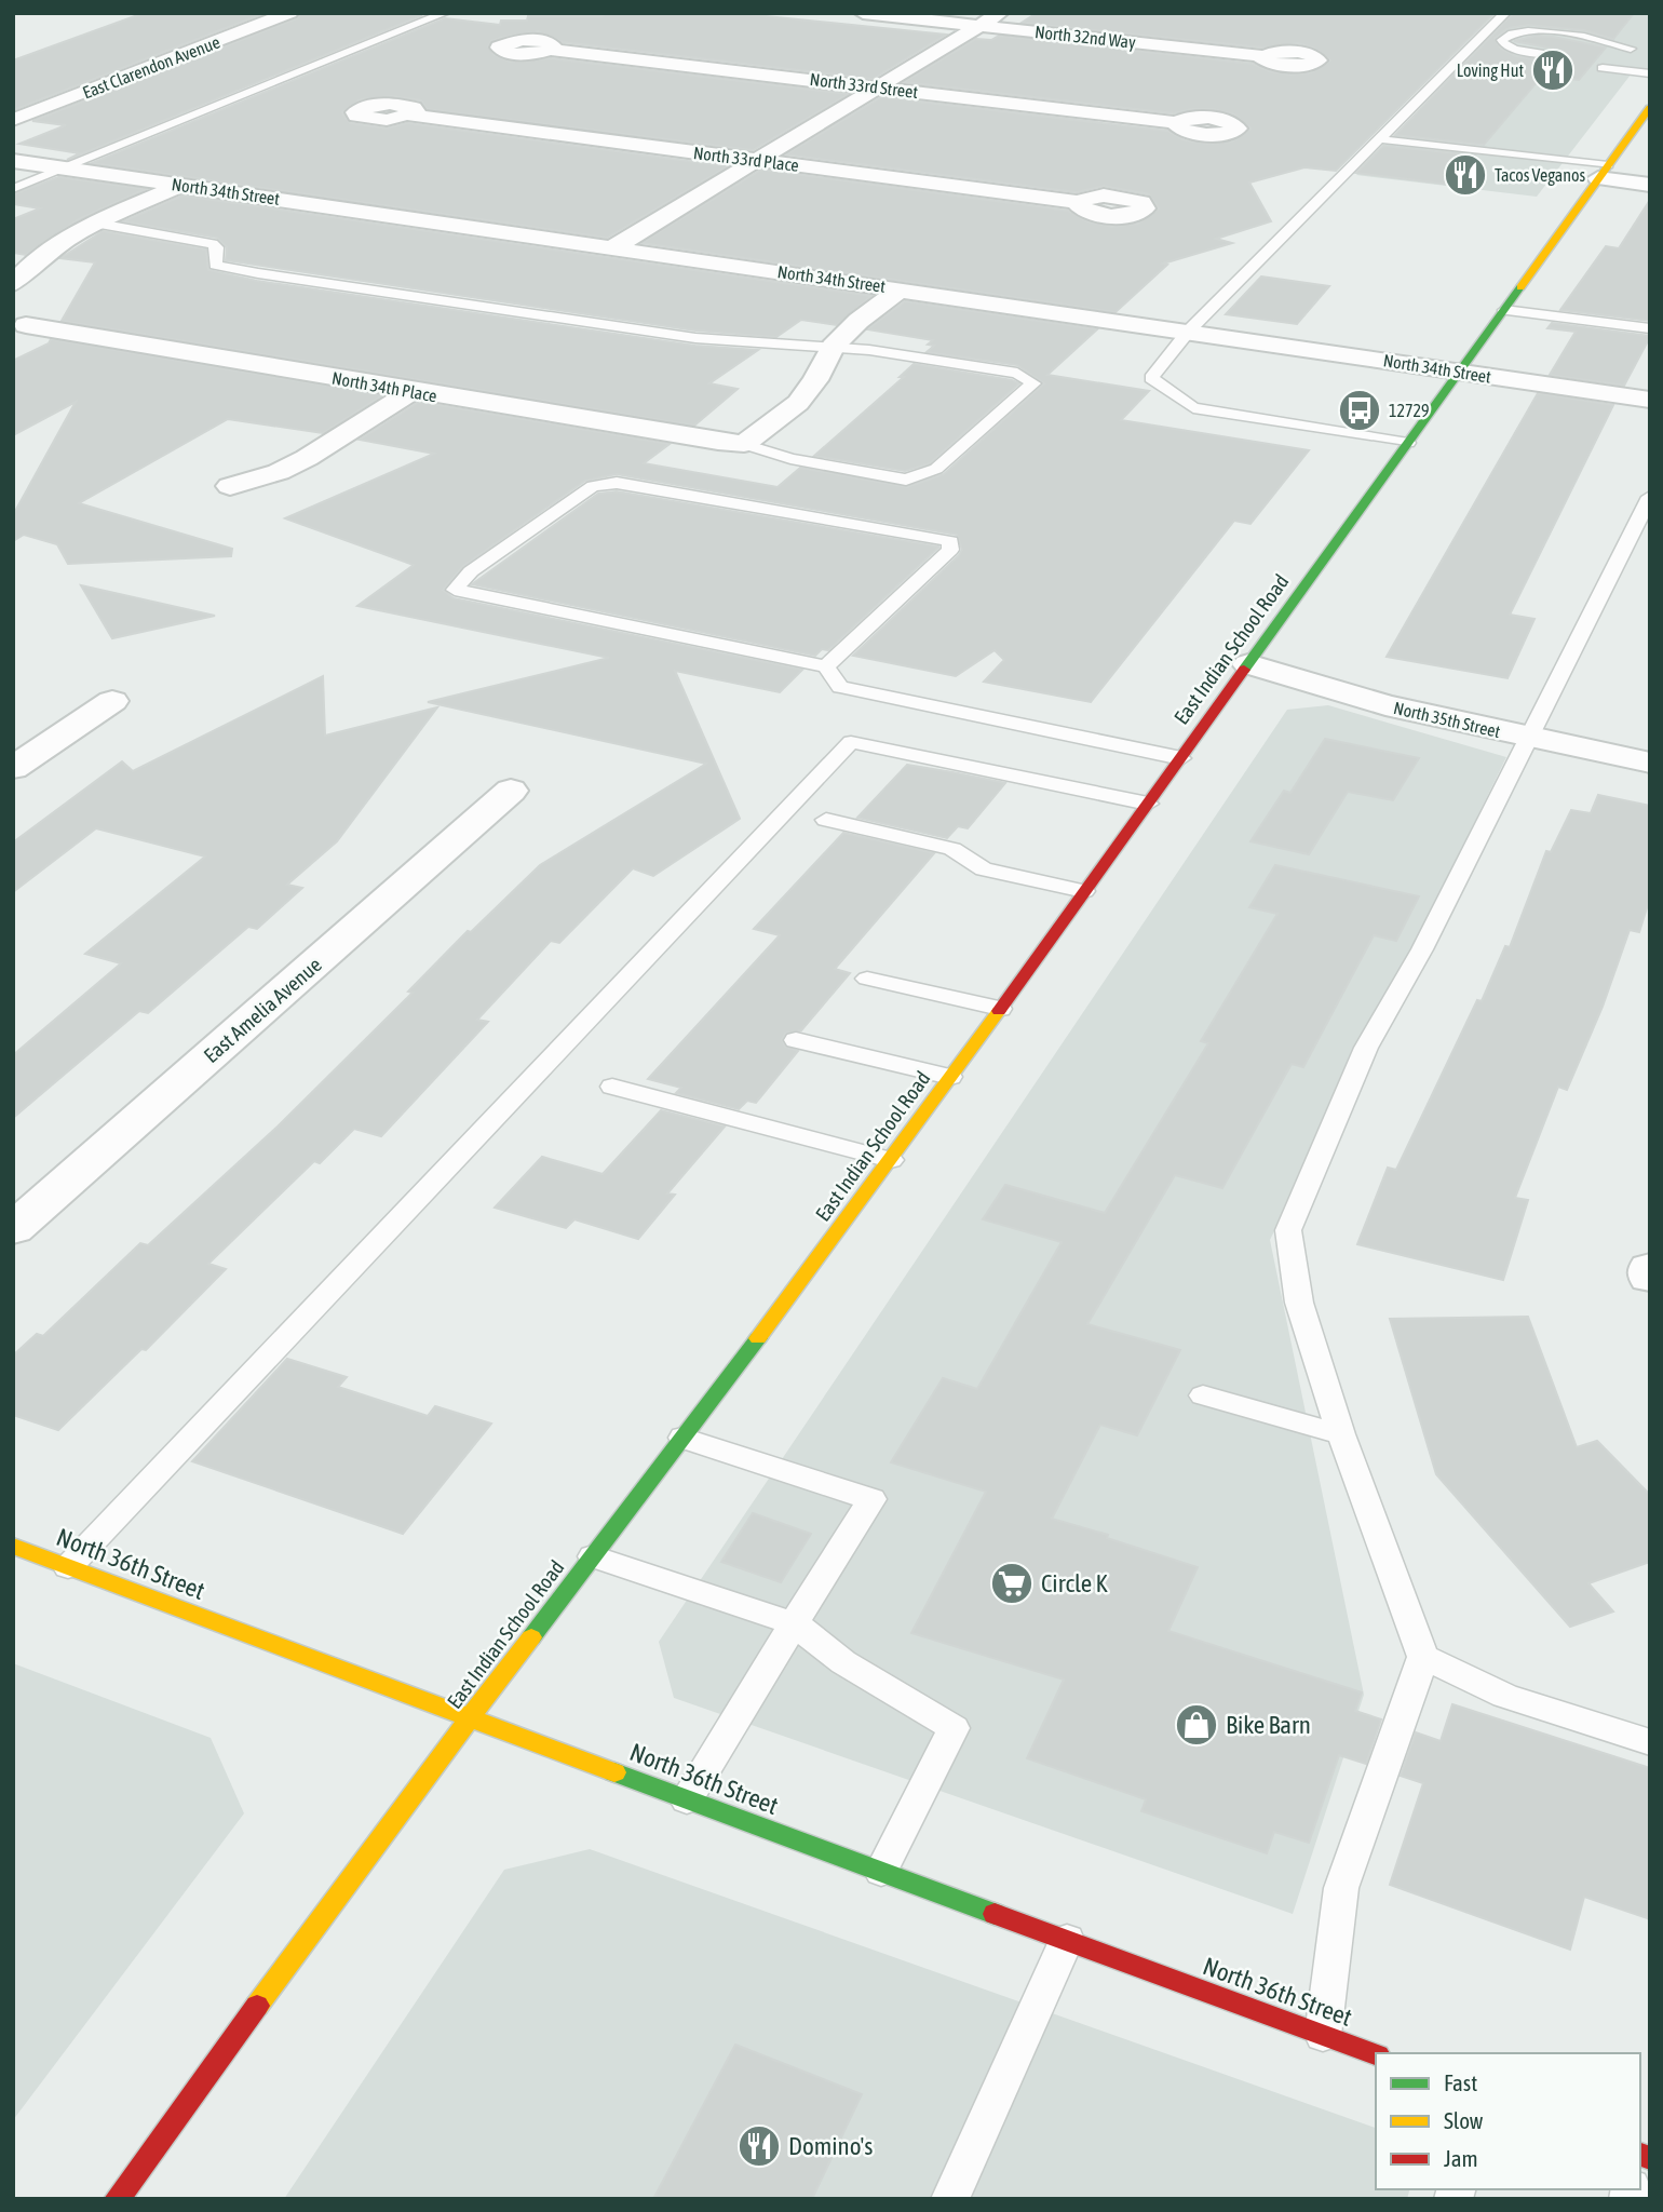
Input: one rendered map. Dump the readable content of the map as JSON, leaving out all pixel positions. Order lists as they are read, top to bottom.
{
  "streets": {
    "main road": ["East Indian School Road", "North 36th Street"],
    "street": [
      "North 32nd Way",
      "East Clarendon Avenue",
      "North 33rd Street",
      "North 33rd Place",
      "North 34th Street",
      "North 34th Place",
      "North 35th Street",
      "East Amelia Avenue"
    ]
  },
  "crossings": [
    ["North 34th Street", "East Indian School Road"],
    ["East Indian School Road", "North 35th Street"],
    ["East Indian School Road", "North 36th Street"]
  ],
  "places": {
    "restaurant": ["Loving Hut", "Tacos Veganos", "Domino's"],
    "bus stop": ["12729"],
    "supermarket": ["Circle K"],
    "shop": ["Bike Barn"]
  },
  "legend": ["Fast", "Slow", "Jam"]
}
